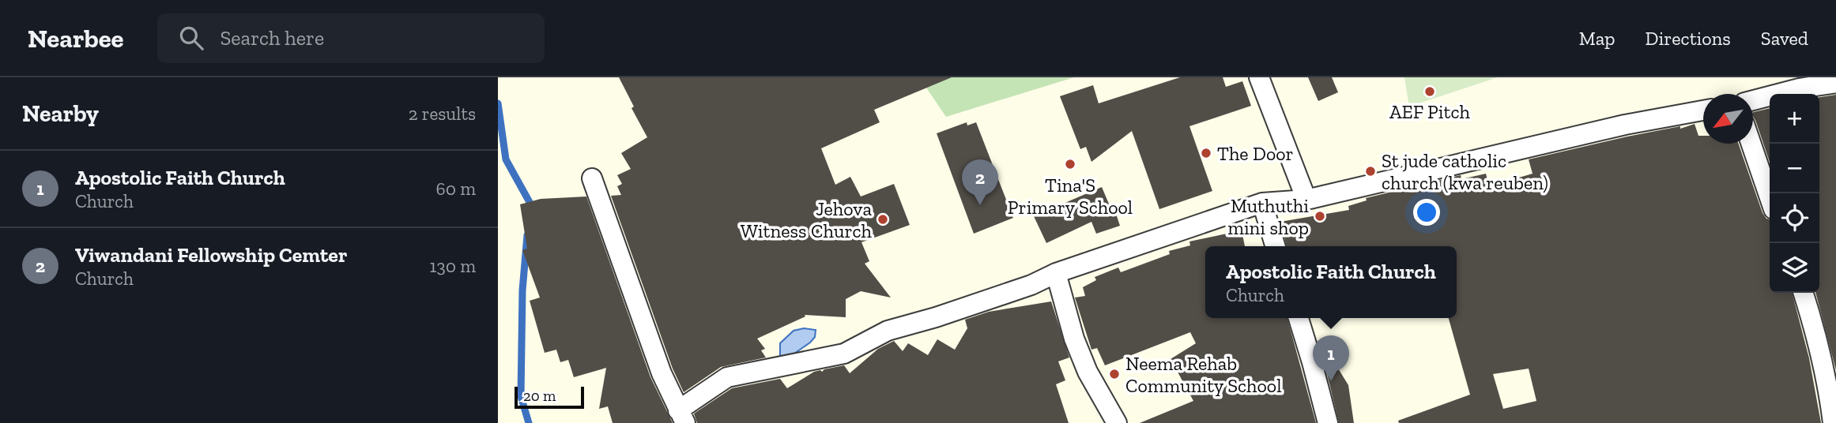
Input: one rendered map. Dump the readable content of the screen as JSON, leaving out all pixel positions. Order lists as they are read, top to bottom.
{
  "places": [
    "AEF Pitch",
    "The Door",
    "Tina'S Primary School",
    "St jude catholic church (kwa reuben)",
    "Muthuthi mini shop",
    "Jehova Witness Church",
    "Neema Rehab Community School"
  ],
  "scale_bar": "20 m",
  "north": "bottom left",
  "page": {
    "header": "Nearbee",
    "search": "Search here",
    "nav": ["Map", "Directions", "Saved"],
    "heading": ["Nearby", "2 results"],
    "map_buttons": ["+", "−"],
    "list": [
      {
        "mark": "1",
        "name": "Apostolic Faith Church",
        "note": "Church",
        "value": "60 m"
      },
      {
        "mark": "2",
        "name": "Viwandani Fellowship Cemter",
        "note": "Church",
        "value": "130 m"
      }
    ],
    "pins": ["2", "1"],
    "popup": ["Apostolic Faith Church", "Church"],
    "scale": "20 m"
  }
}
